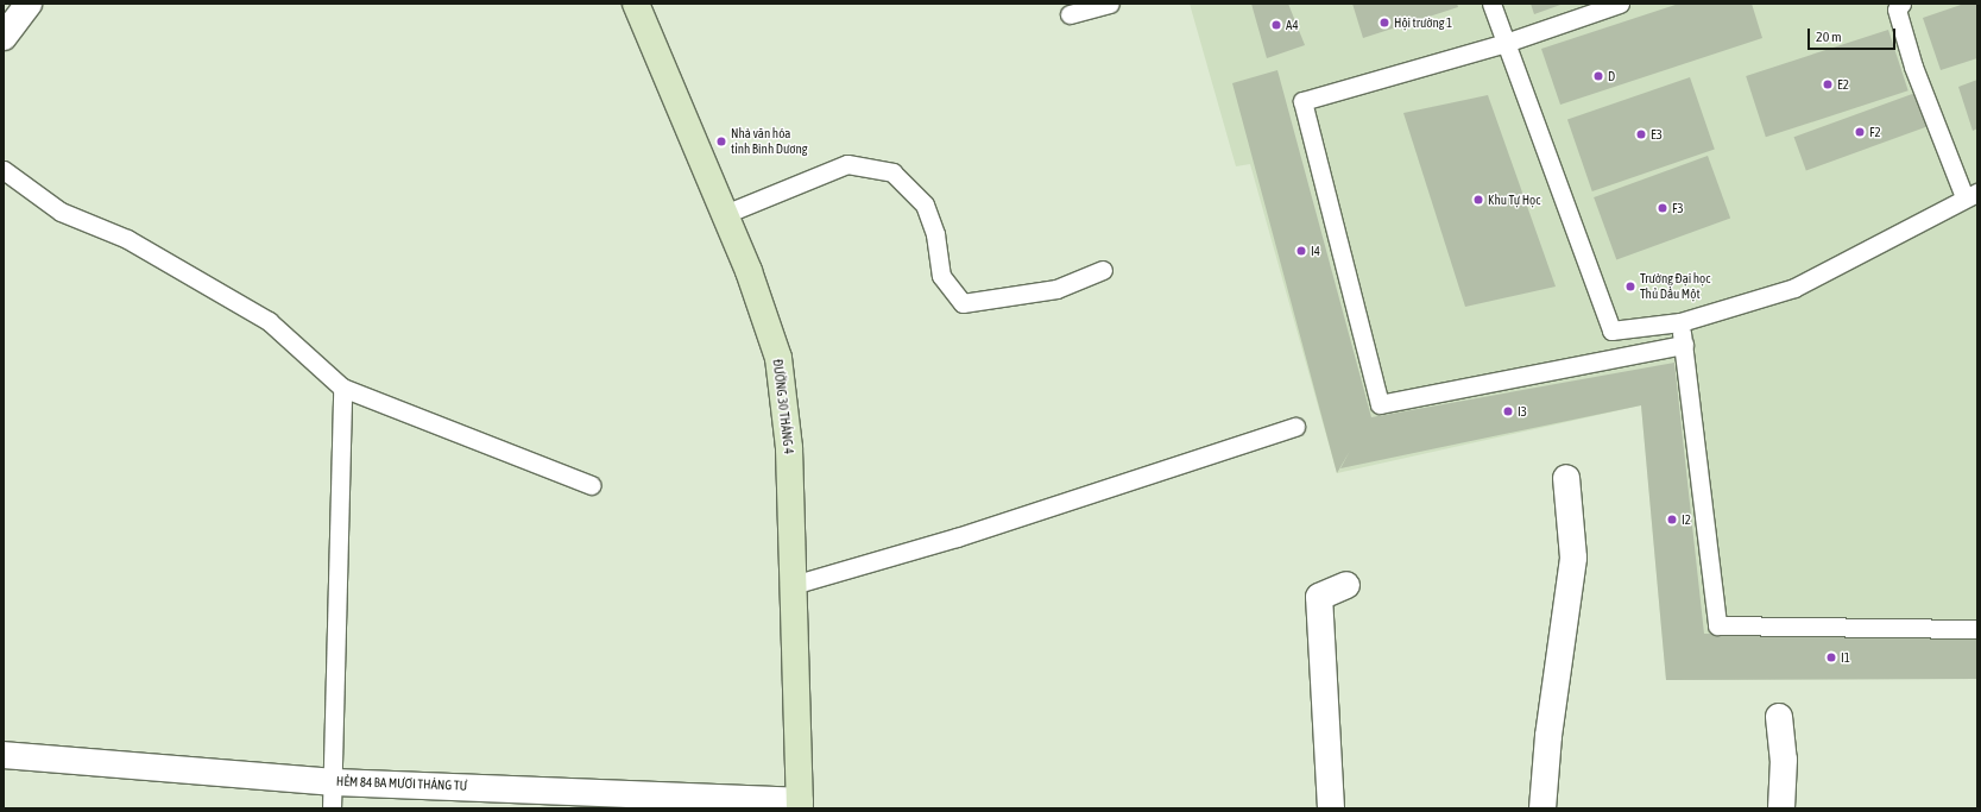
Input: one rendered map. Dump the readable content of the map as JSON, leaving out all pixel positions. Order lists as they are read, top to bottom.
{
  "streets": {
    "main road": ["ĐƯỜNG 30 THÁNG 4"],
    "street": ["HẺM 84 BA MƯƠI THÁNG TƯ"]
  },
  "crossings": [
    ["ĐƯỜNG 30 THÁNG 4", "HẺM 84 BA MƯƠI THÁNG TƯ"]
  ],
  "places": [
    "Hội trường 1",
    "A4",
    "D",
    "E2",
    "F2",
    "E3",
    "Nhà văn hóa tỉnh Bình Dương",
    "Khu Tự Học",
    "F3",
    "I4",
    "Trường Đại học Thủ Dầu Một",
    "I3",
    "I2",
    "I1"
  ],
  "scale_bar": "20 m"
}
